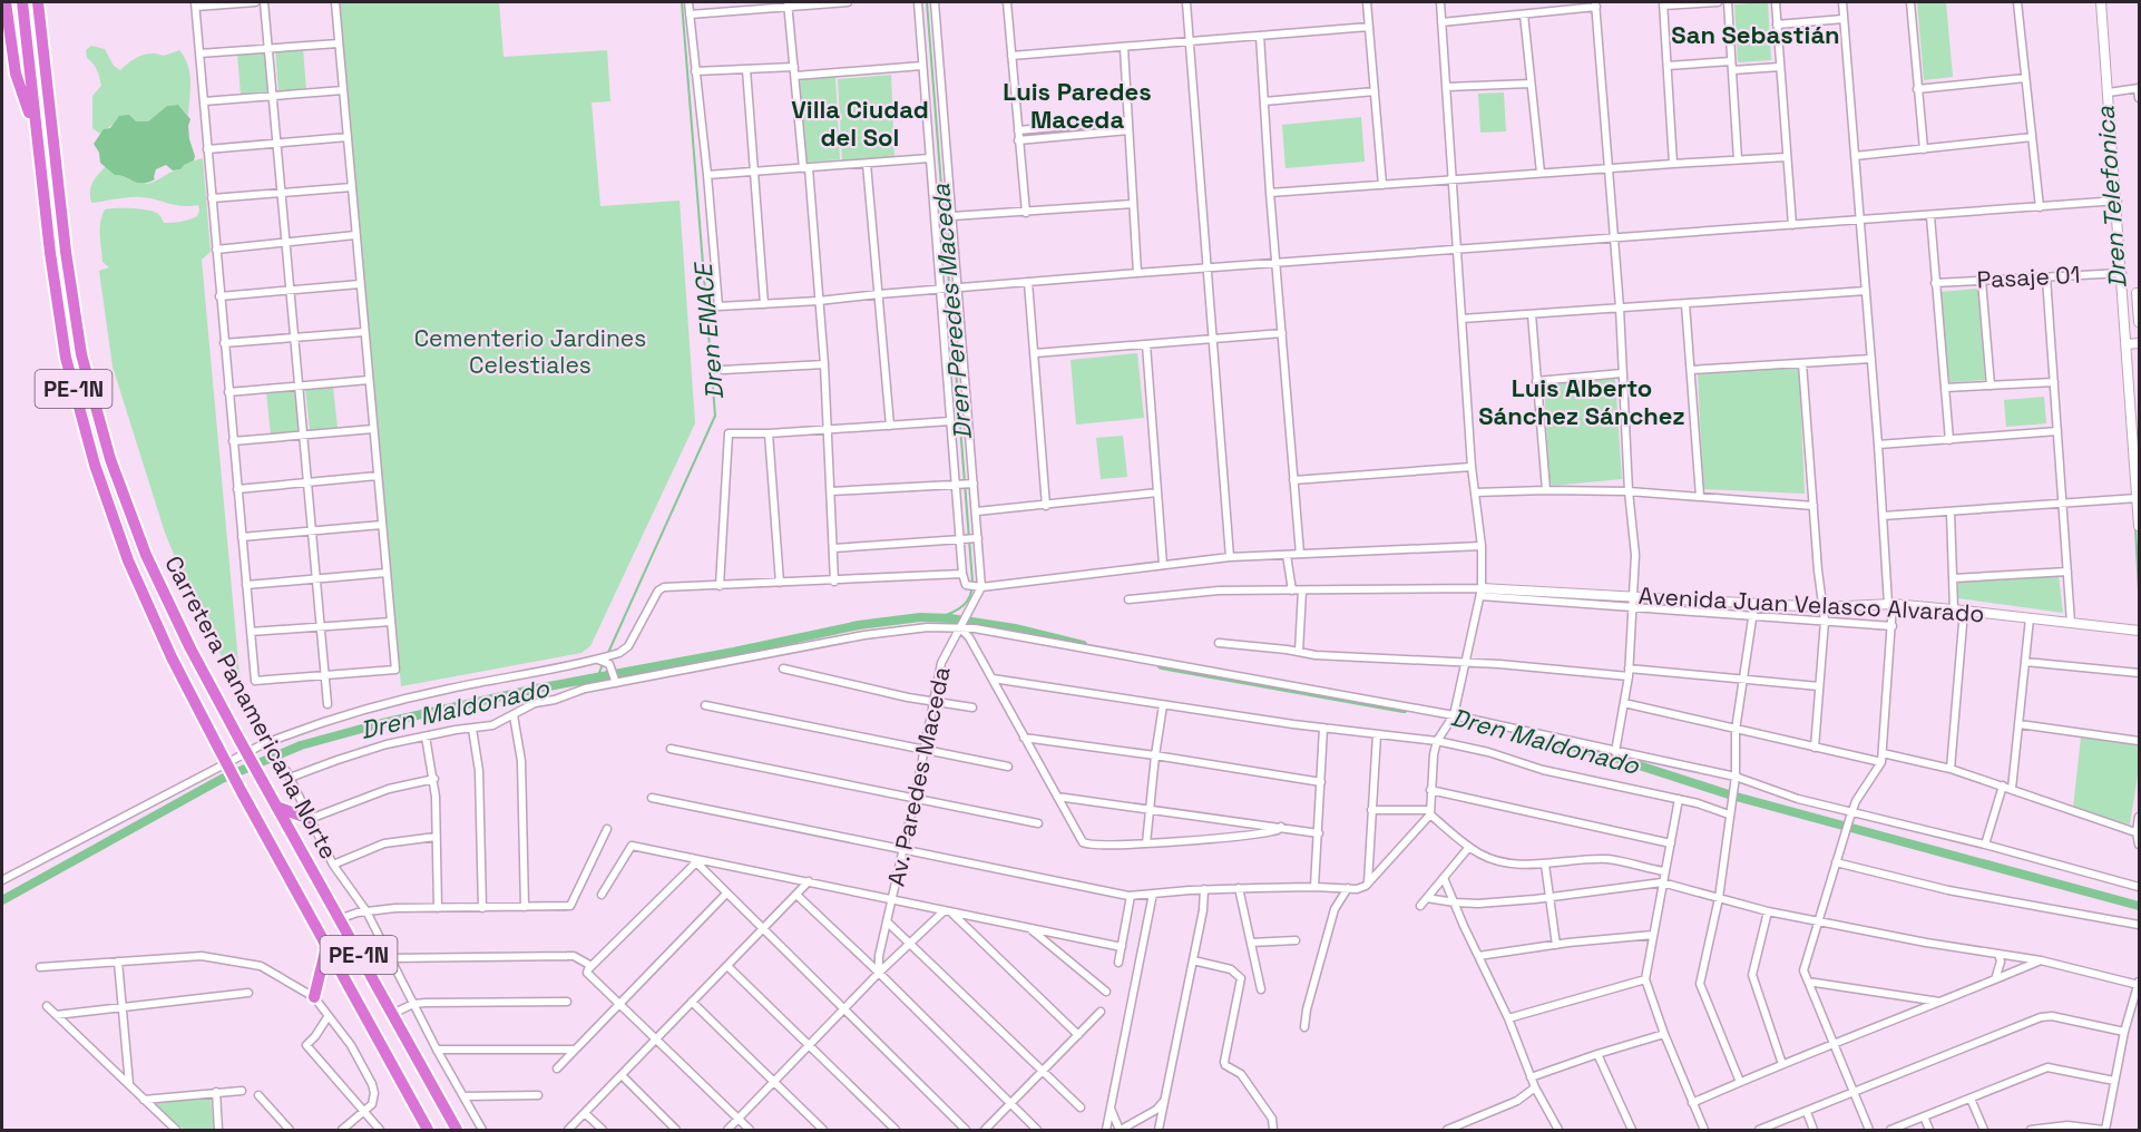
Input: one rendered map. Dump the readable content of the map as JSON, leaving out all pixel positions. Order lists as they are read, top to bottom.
{
  "streets": {
    "highway": ["PE-1N", "Carretera Panamericana Norte"],
    "street": ["Pasaje 01", "Avenida Juan Velasco Alvarado", "Av. Paredes Maceda"]
  },
  "districts": [
    "San Sebastián",
    "Luis Paredes Maceda",
    "Villa Ciudad del Sol",
    "Luis Alberto Sánchez Sánchez"
  ],
  "water": [
    "Dren Telefonica",
    "Dren Peredes Maceda",
    "Dren ENACE",
    "Dren Maldonado"
  ],
  "parks": ["Cementerio Jardines Celestiales"]
}
